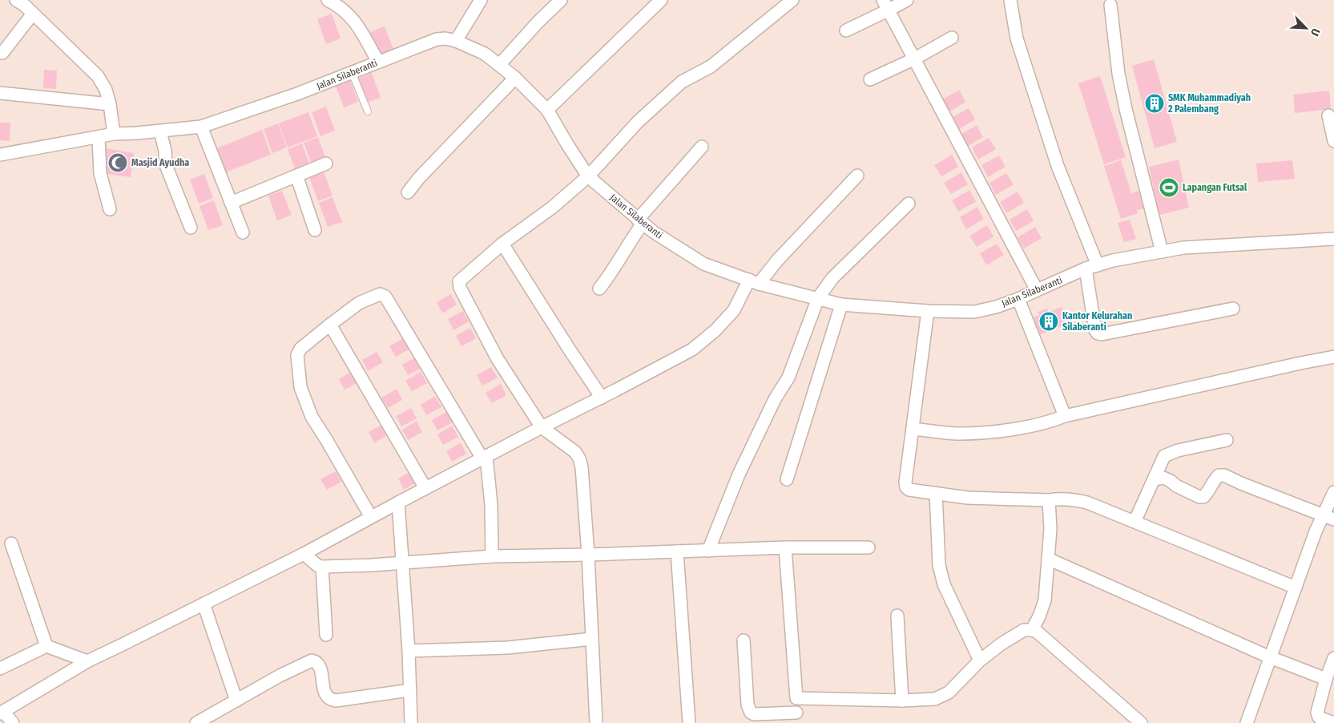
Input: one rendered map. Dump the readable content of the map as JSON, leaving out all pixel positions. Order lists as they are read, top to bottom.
{
  "streets": {
    "street": ["Jalan Silaberanti"]
  },
  "places": {
    "building": ["SMK Muhammadiyah 2 Palembang", "Kantor Kelurahan Silaberanti"],
    "mosque": ["Masjid Ayudha"],
    "sports": ["Lapangan Futsal"]
  },
  "north": "bottom right"
}
